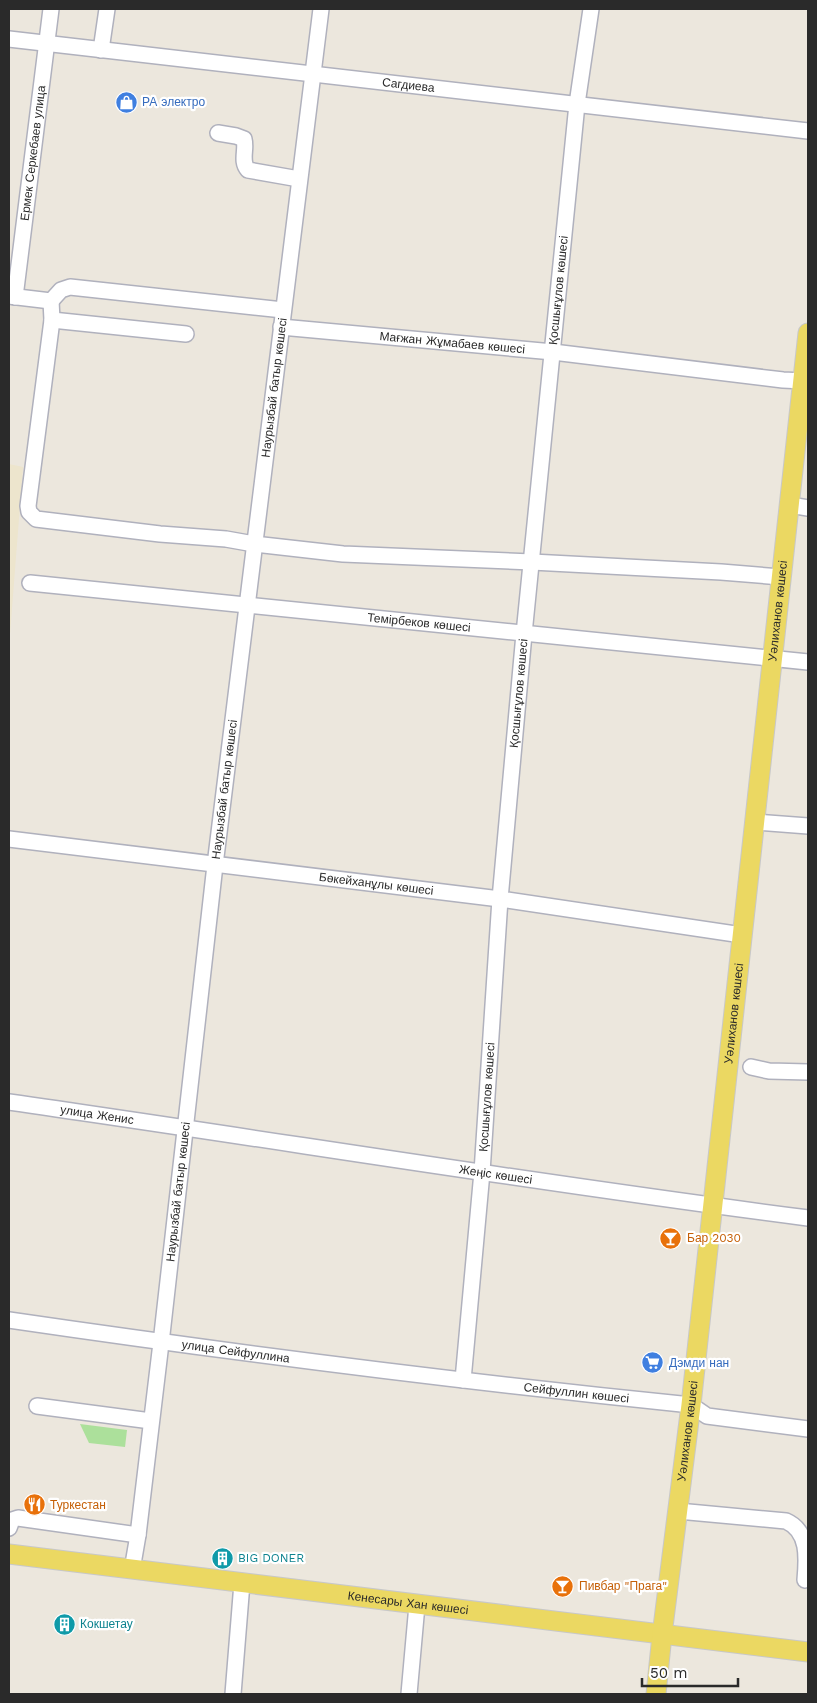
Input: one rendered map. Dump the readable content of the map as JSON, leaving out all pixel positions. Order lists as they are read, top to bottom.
{
  "streets": {
    "main road": ["Уәлиханов көшесі", "Кенесары Хан көшесі"],
    "street": [
      "Сагдиева",
      "Ермек Серкебаев улица",
      "Қосшығұлов көшесі",
      "Мағжан Жұмабаев көшесі",
      "Наурызбай батыр көшесі",
      "Темірбеков көшесі",
      "Бөкейханұлы көшесі",
      "улица Женис",
      "Жеңіс көшесі",
      "улица Сейфуллина",
      "Сейфуллин көшесі"
    ]
  },
  "crossings": [
    ["Сагдиева", "Ермек Серкебаев улица"],
    ["Сагдиева", "Қосшығұлов көшесі"],
    ["Сагдиева", "Наурызбай батыр көшесі"],
    ["Қосшығұлов көшесі", "Мағжан Жұмабаев көшесі"],
    ["Қосшығұлов көшесі", "Темірбеков көшесі"],
    ["Қосшығұлов көшесі", "Бөкейханұлы көшесі"],
    ["Қосшығұлов көшесі", "Жеңіс көшесі"],
    ["Қосшығұлов көшесі", "улица Сейфуллина"],
    ["Қосшығұлов көшесі", "Сейфуллин көшесі"],
    ["Мағжан Жұмабаев көшесі", "Наурызбай батыр көшесі"],
    ["Мағжан Жұмабаев көшесі", "Уәлиханов көшесі"],
    ["Наурызбай батыр көшесі", "Темірбеков көшесі"],
    ["Наурызбай батыр көшесі", "Бөкейханұлы көшесі"],
    ["Наурызбай батыр көшесі", "улица Женис"],
    ["Наурызбай батыр көшесі", "Жеңіс көшесі"],
    ["Наурызбай батыр көшесі", "улица Сейфуллина"],
    ["Наурызбай батыр көшесі", "Кенесары Хан көшесі"],
    ["Уәлиханов көшесі", "Темірбеков көшесі"],
    ["Уәлиханов көшесі", "Бөкейханұлы көшесі"],
    ["Уәлиханов көшесі", "Жеңіс көшесі"],
    ["Уәлиханов көшесі", "Сейфуллин көшесі"],
    ["Уәлиханов көшесі", "Кенесары Хан көшесі"],
    ["улица Женис", "Жеңіс көшесі"],
    ["улица Сейфуллина", "Сейфуллин көшесі"]
  ],
  "places": {
    "shop": ["РА электро"],
    "bar": ["Бар 2030", "Пивбар \"Прага\""],
    "supermarket": ["Дэмди нан"],
    "restaurant": ["Туркестан"],
    "building": ["BIG DONER", "Кокшетау"]
  },
  "scale_bar": "50 m"
}
